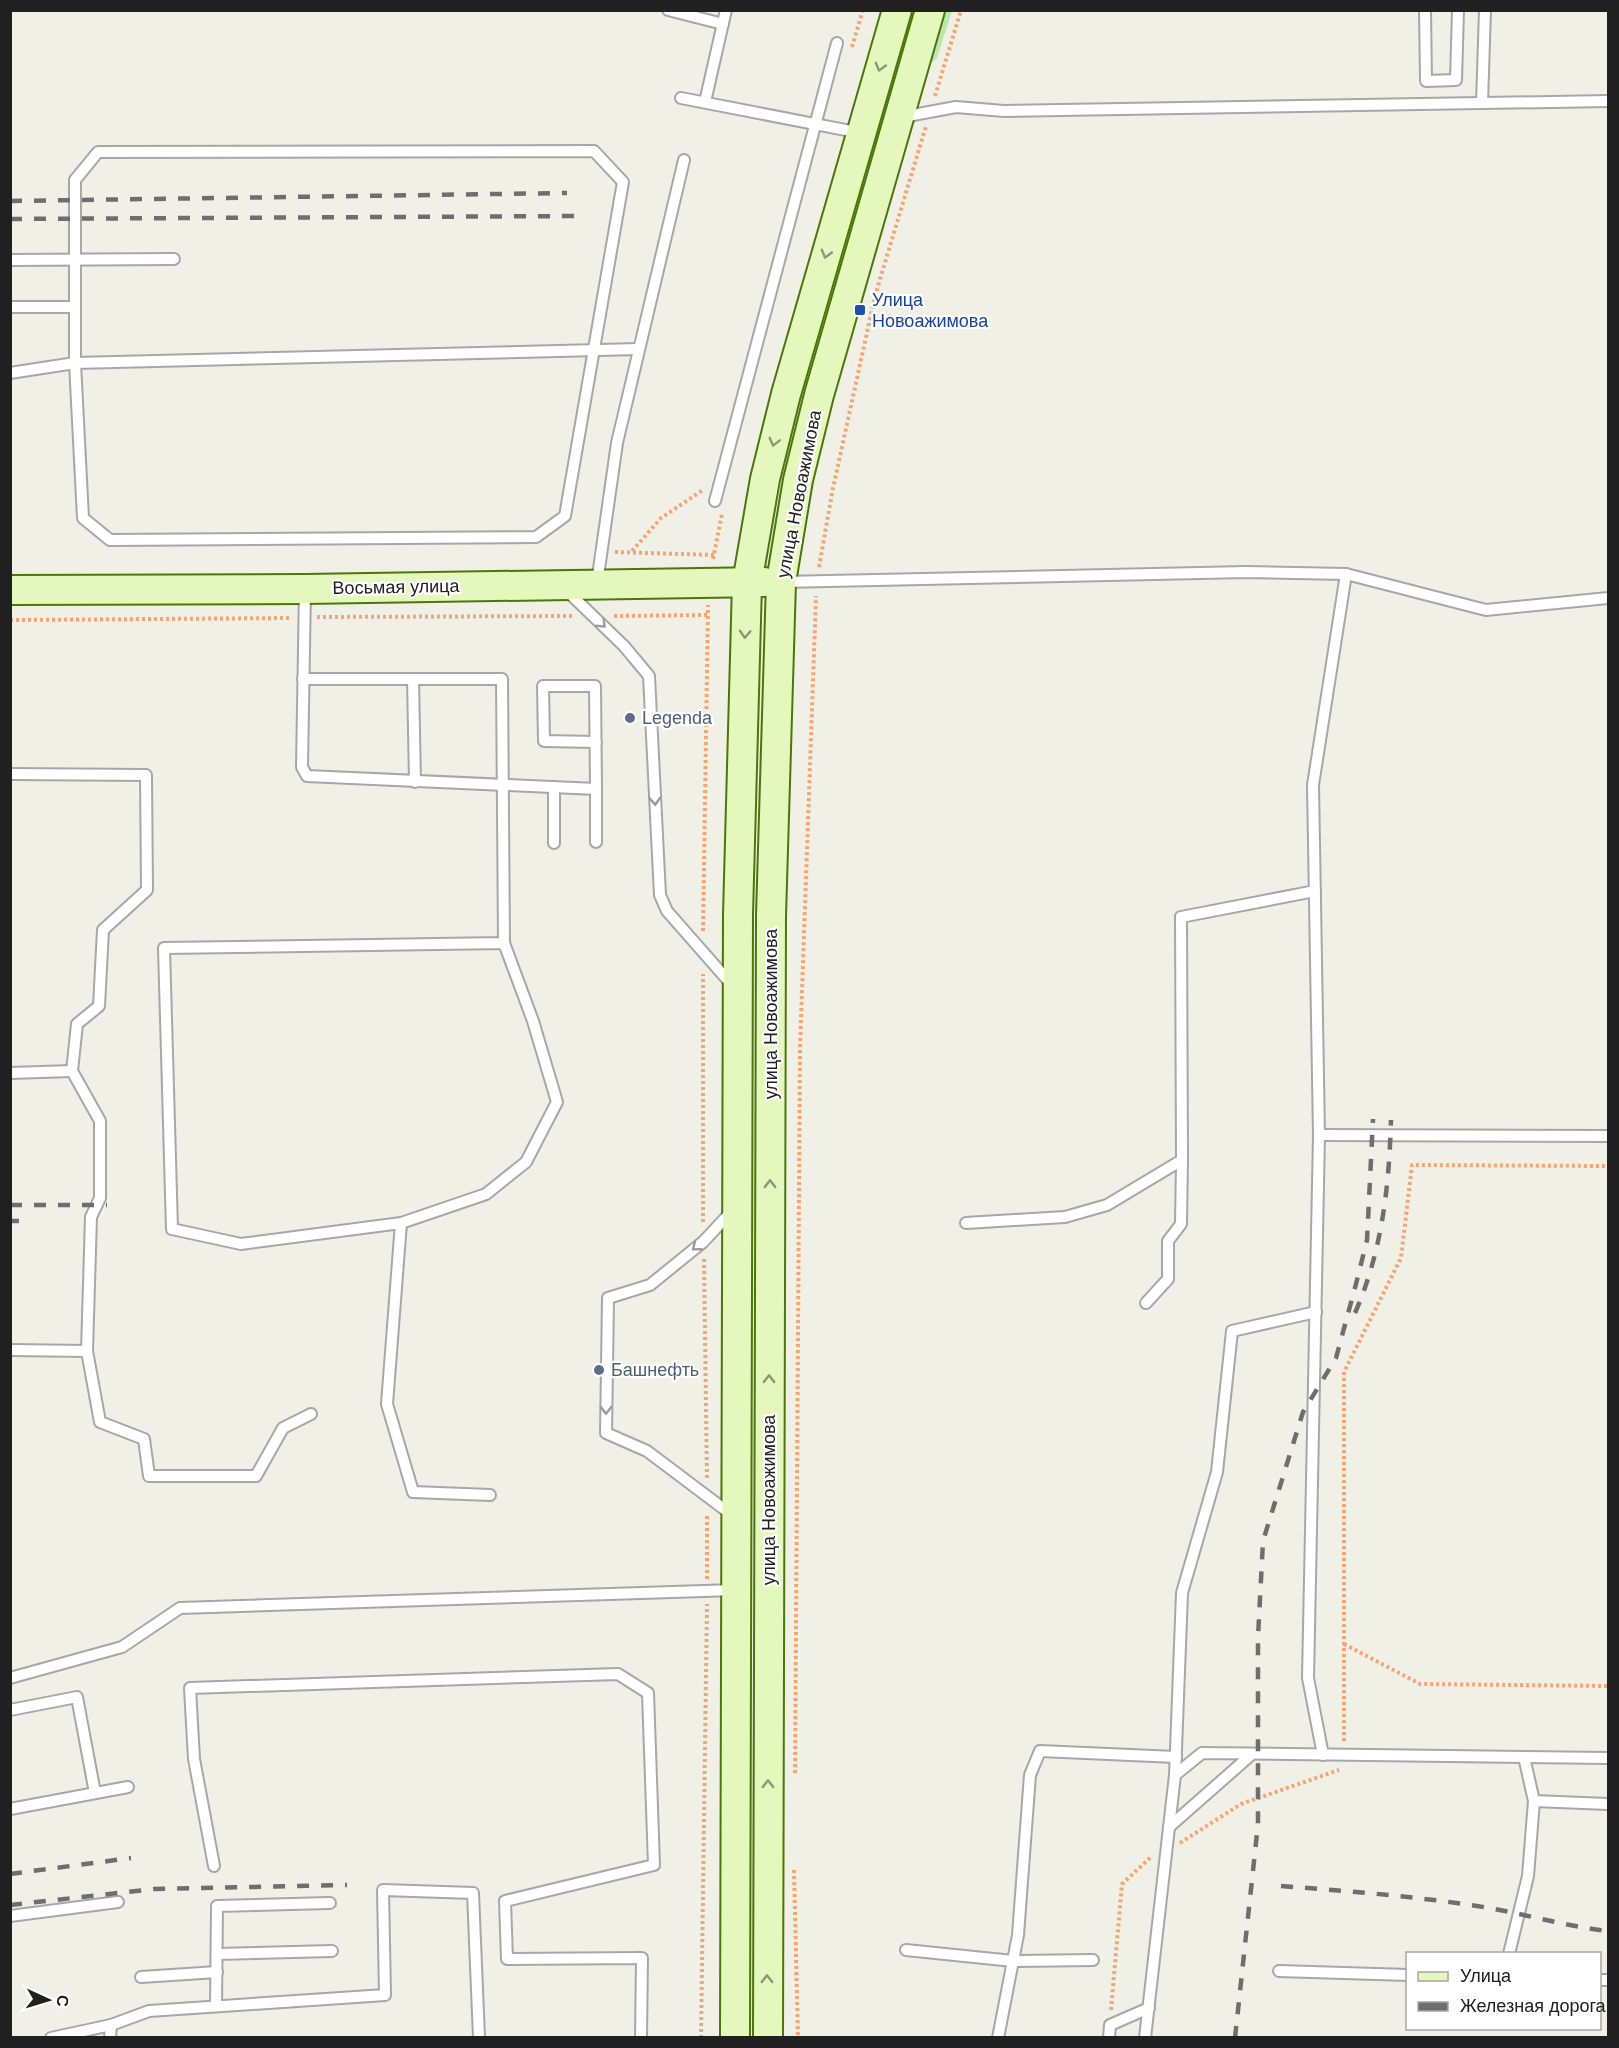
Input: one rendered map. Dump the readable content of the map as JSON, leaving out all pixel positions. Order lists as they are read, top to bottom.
{
  "streets": {
    "main road": ["улица Новоажимова", "Восьмая улица"]
  },
  "crossings": [
    ["улица Новоажимова", "Восьмая улица"]
  ],
  "places": {
    "transit": ["Улица Новоажимова"],
    "other": ["Legenda", "Башнефть"]
  },
  "legend": ["Улица", "Железная дорога"],
  "north": "right"
}
